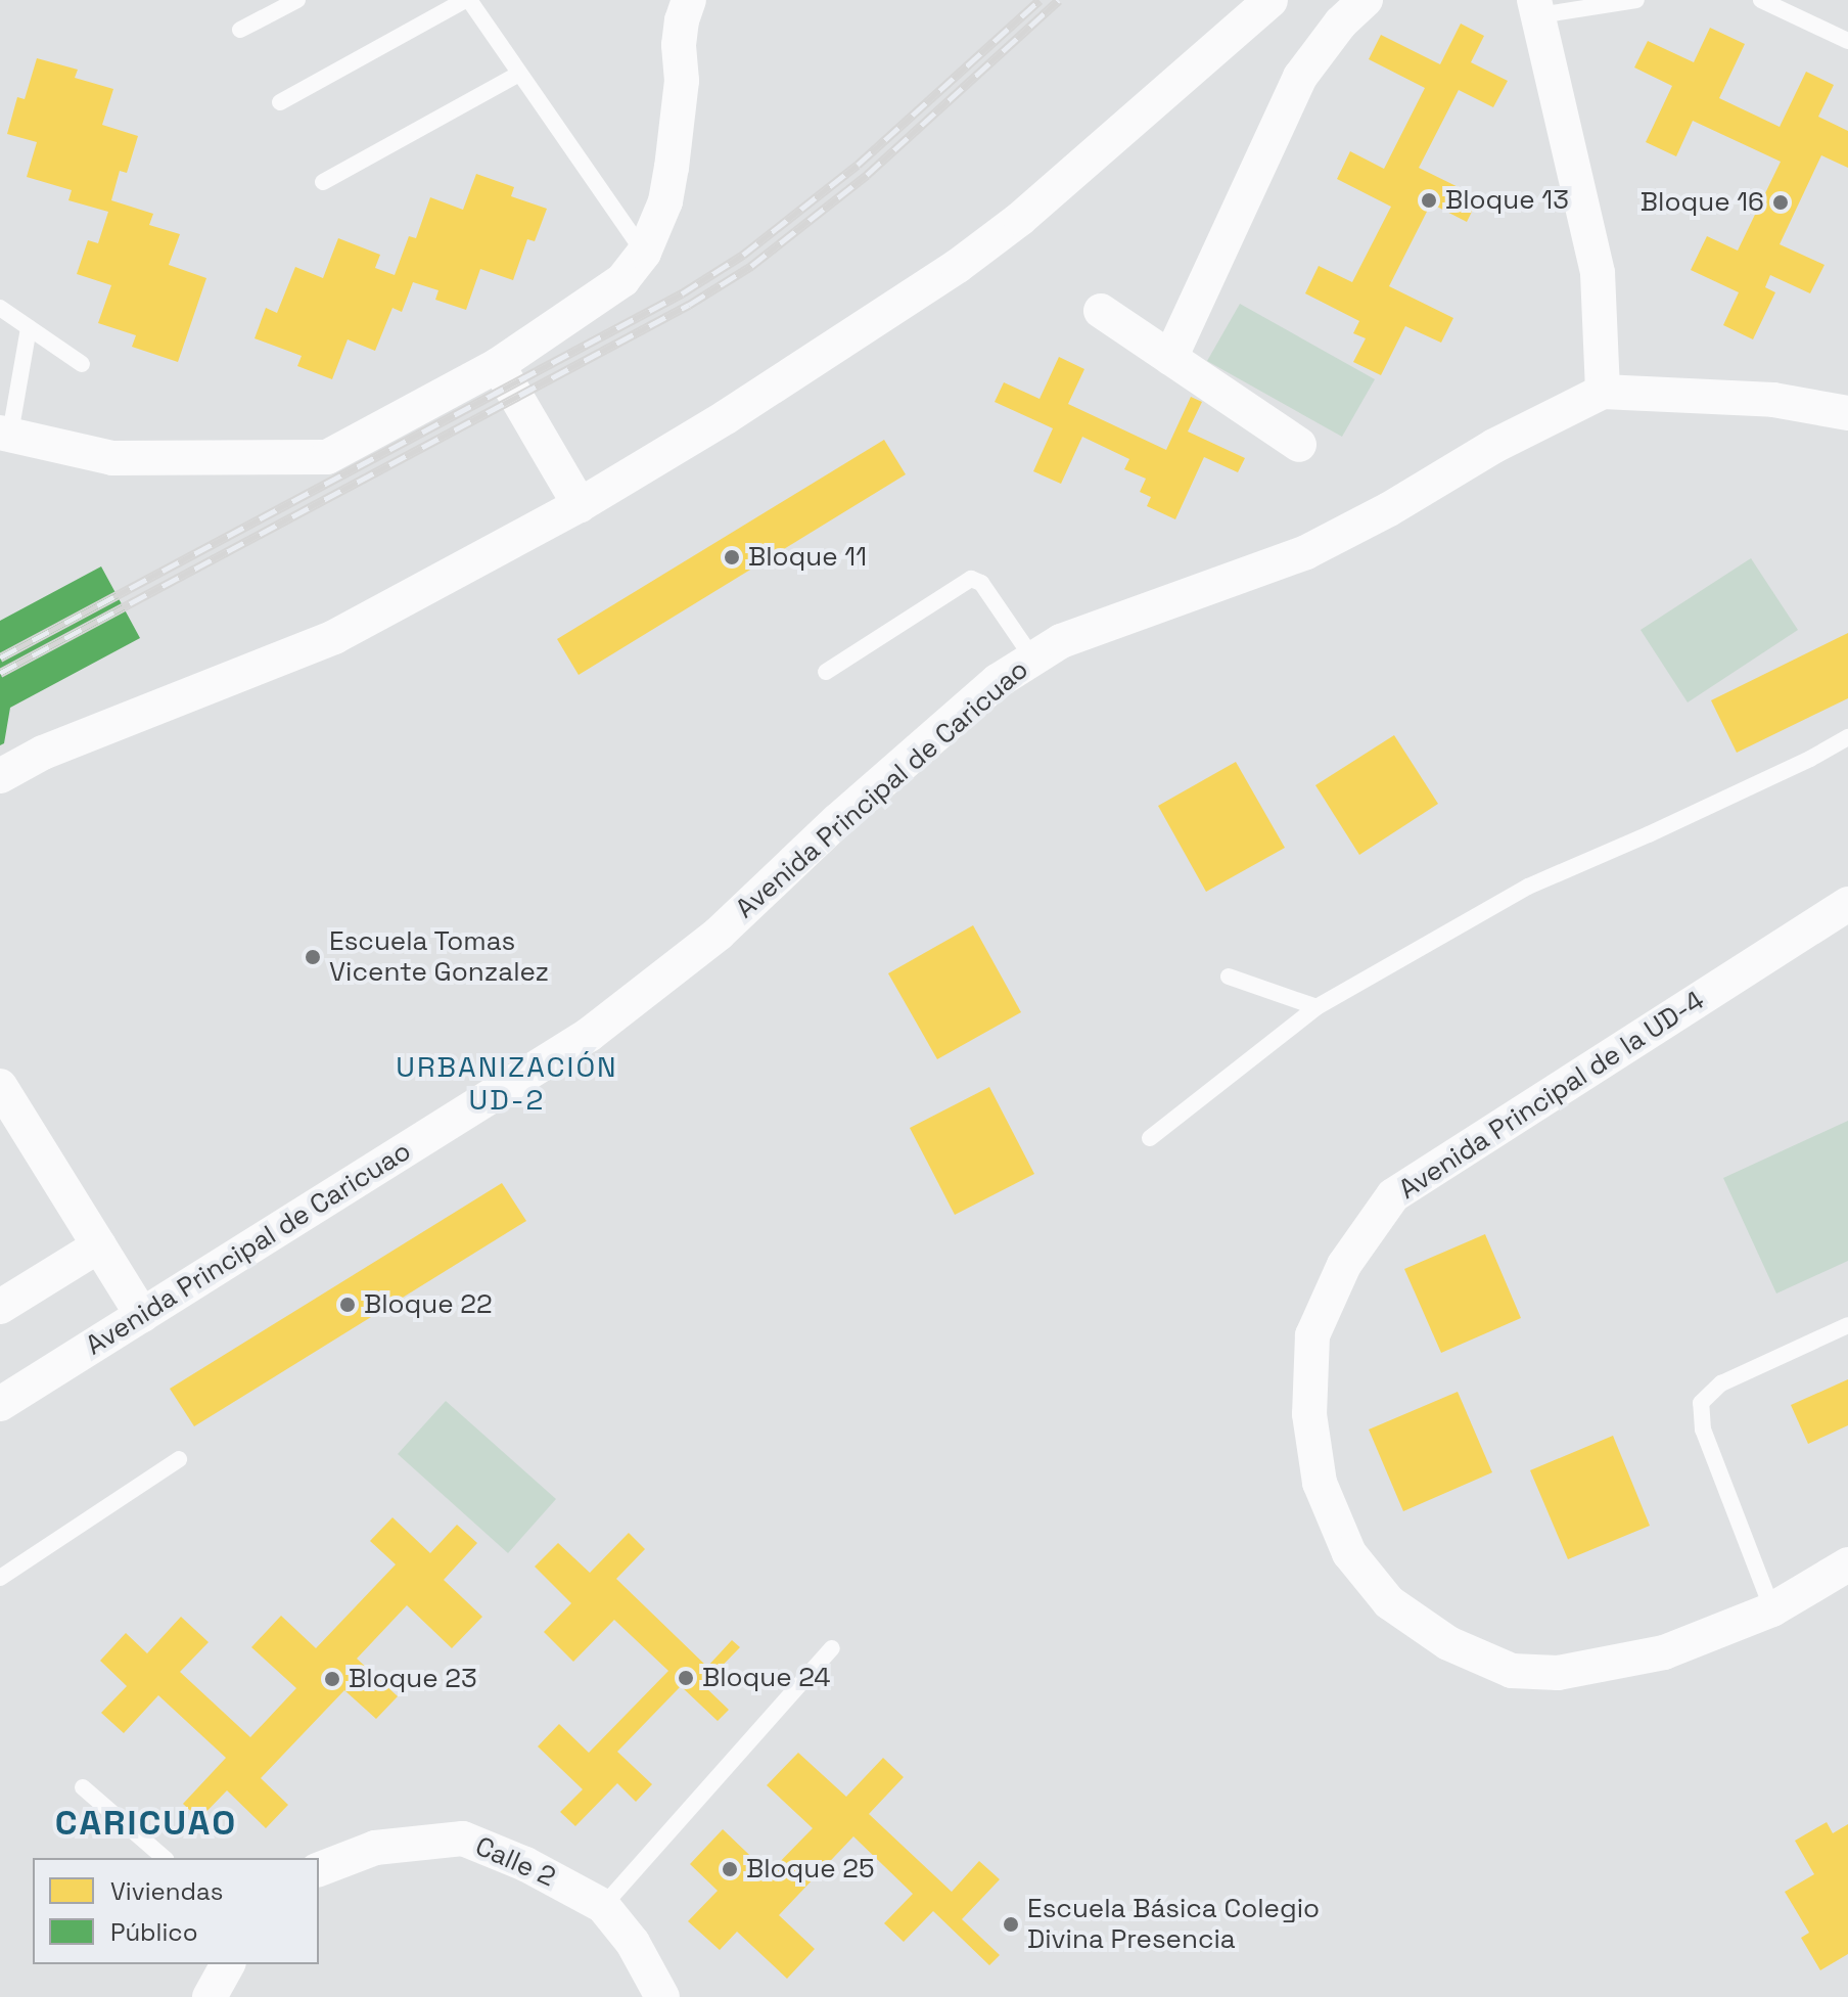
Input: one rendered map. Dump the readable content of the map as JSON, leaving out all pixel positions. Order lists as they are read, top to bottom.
{
  "streets": {
    "street": ["Avenida Principal de Caricuao", "Avenida Principal de la UD-4", "Calle 2"]
  },
  "districts": ["URBANIZACIÓN UD-2", "CARICUAO"],
  "places": [
    "Bloque 13",
    "Bloque 16",
    "Bloque 11",
    "Escuela Tomas Vicente Gonzalez",
    "Bloque 22",
    "Bloque 24",
    "Bloque 23",
    "Bloque 25",
    "Escuela Básica Colegio Divina Presencia"
  ],
  "legend": ["Viviendas", "Público"]
}
